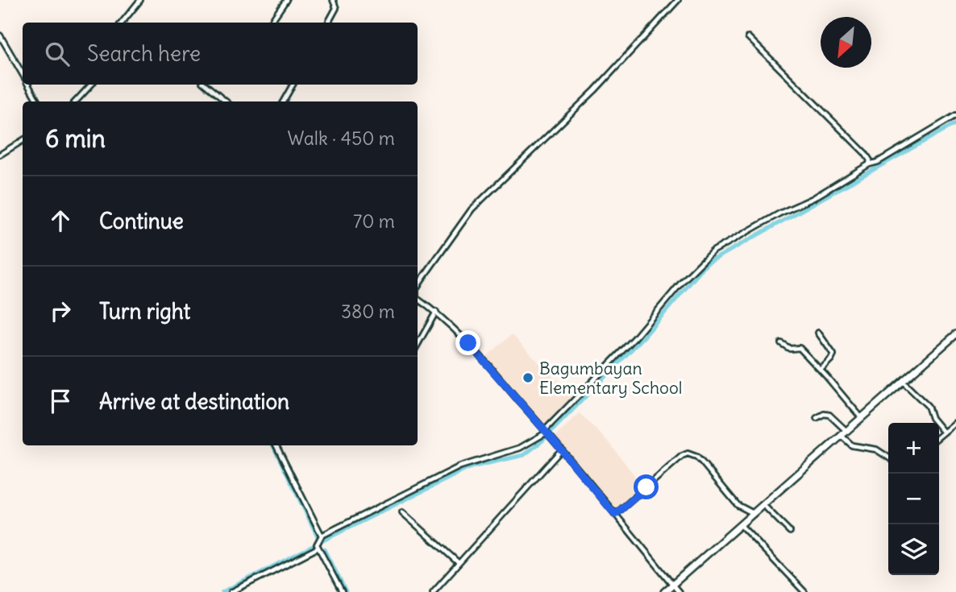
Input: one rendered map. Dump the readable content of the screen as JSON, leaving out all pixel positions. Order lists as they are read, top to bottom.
{
  "places": ["Bagumbayan Elementary School"],
  "north": "bottom left",
  "page": {
    "search": "Search here",
    "heading": ["6 min", "Walk · 450 m"],
    "list": [
      ["Continue", "70 m"],
      ["Turn right", "380 m"],
      "Arrive at destination"
    ],
    "map_buttons": ["+", "−"]
  }
}
